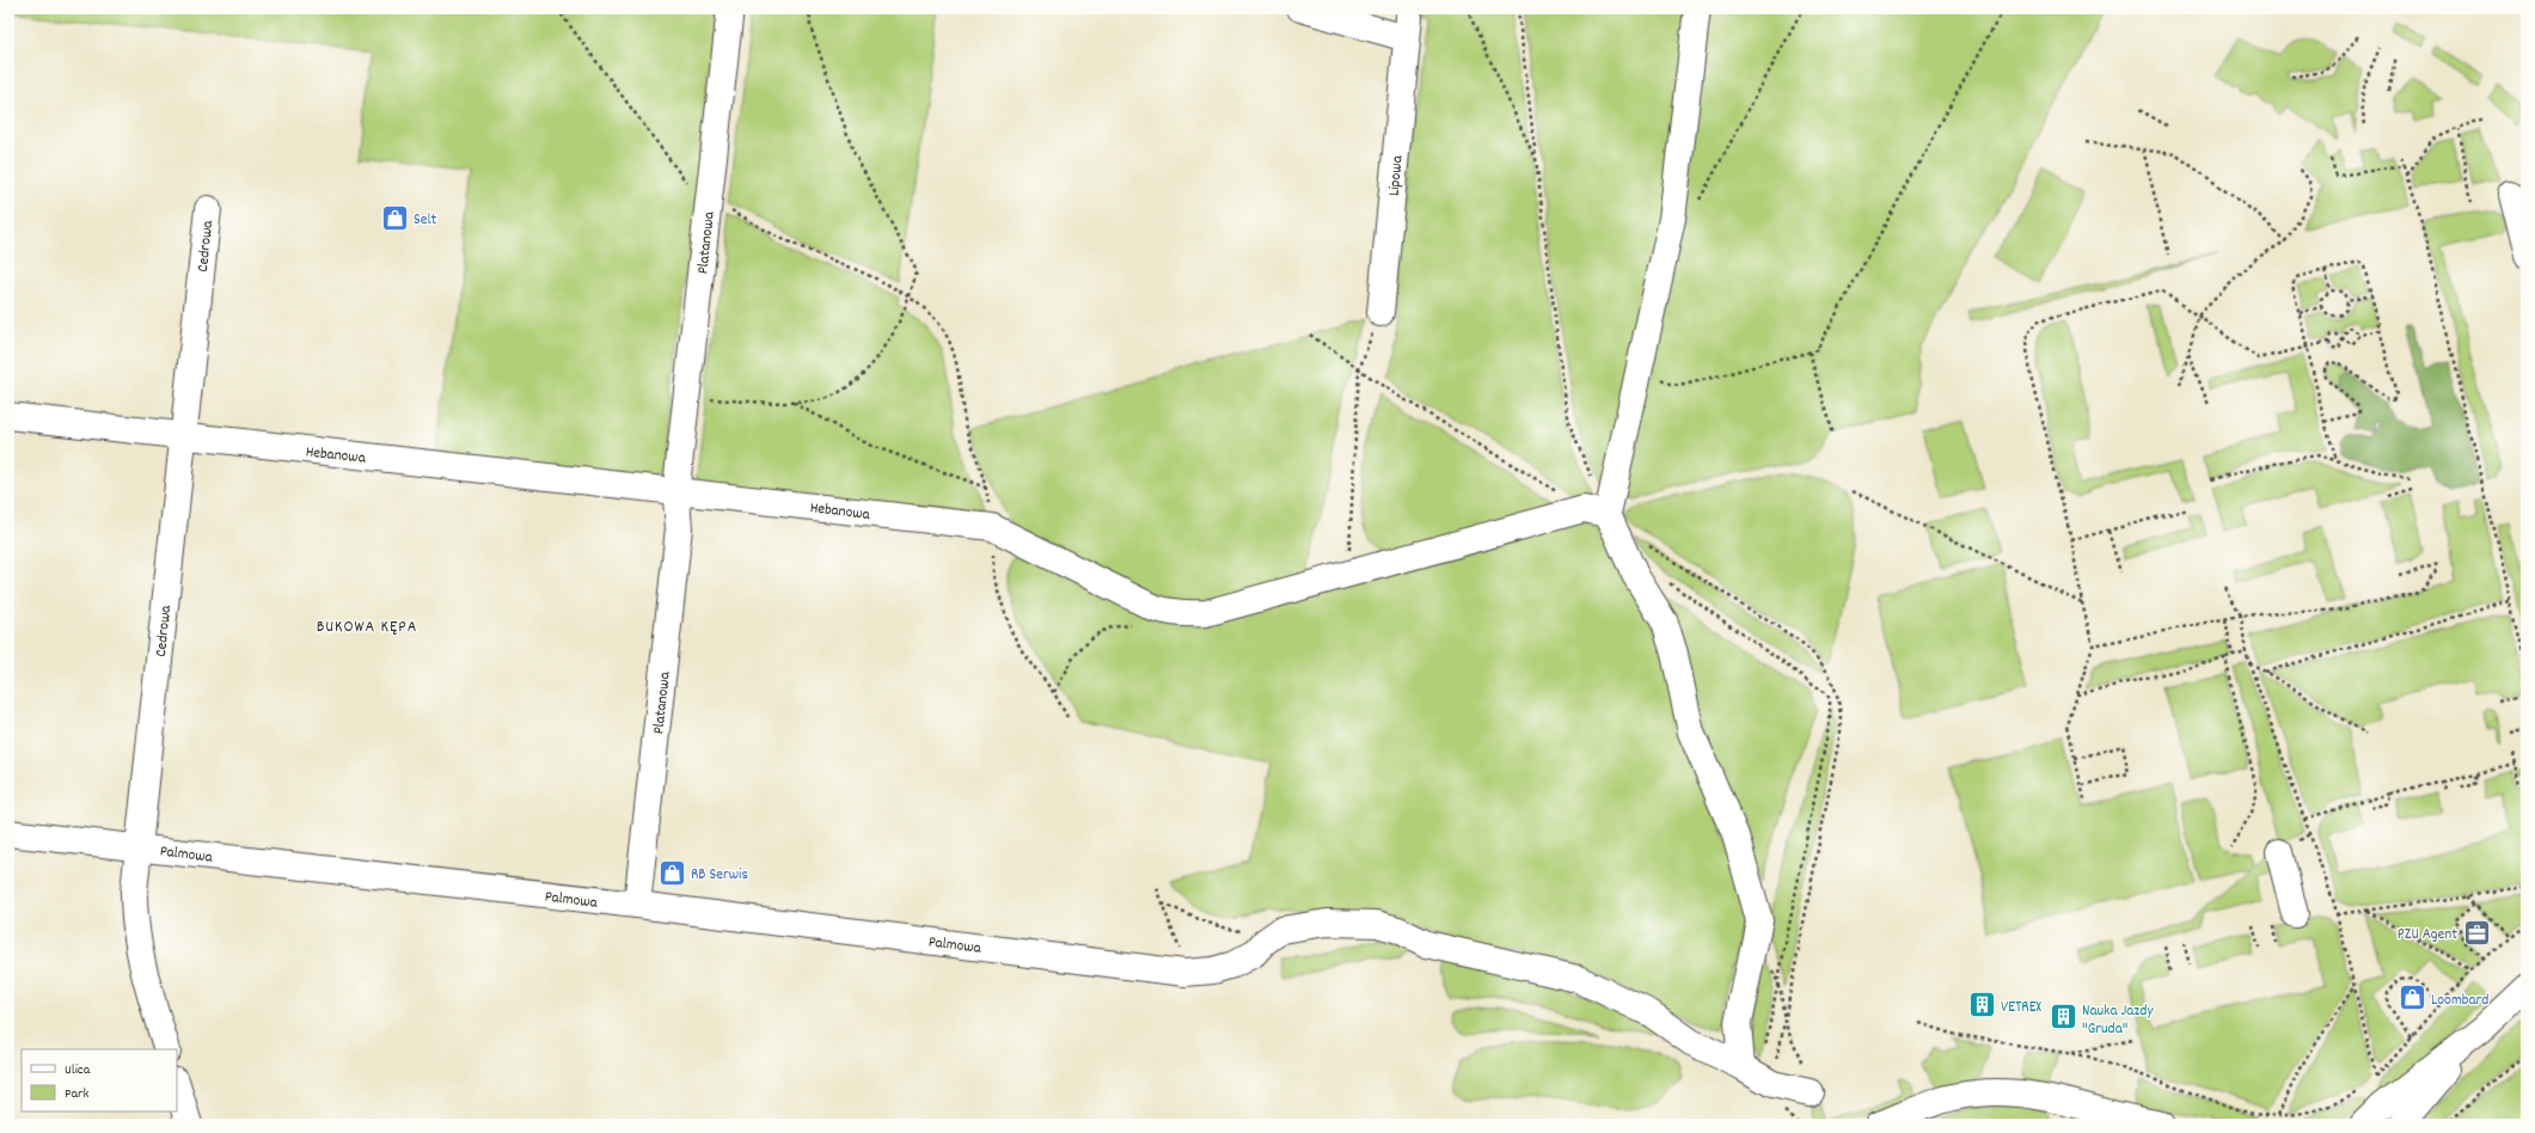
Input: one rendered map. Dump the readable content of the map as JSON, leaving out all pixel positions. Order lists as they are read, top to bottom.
{
  "streets": {
    "street": [
      "Lipowa",
      "Platanowa",
      "Cedrowa",
      "Hebanowa",
      "Palmowa"
    ]
  },
  "crossings": [
    ["Platanowa", "Hebanowa"],
    ["Platanowa", "Palmowa"],
    ["Cedrowa", "Hebanowa"],
    ["Cedrowa", "Palmowa"]
  ],
  "districts": ["BUKOWA KĘPA"],
  "places": {
    "shop": ["Selt", "RB Serwis", "Loombard"],
    "office": ["PZU Agent"],
    "building": ["VETREX", "Nauka Jazdy \"Gruda\""]
  },
  "legend": ["Ulica", "Park"]
}
